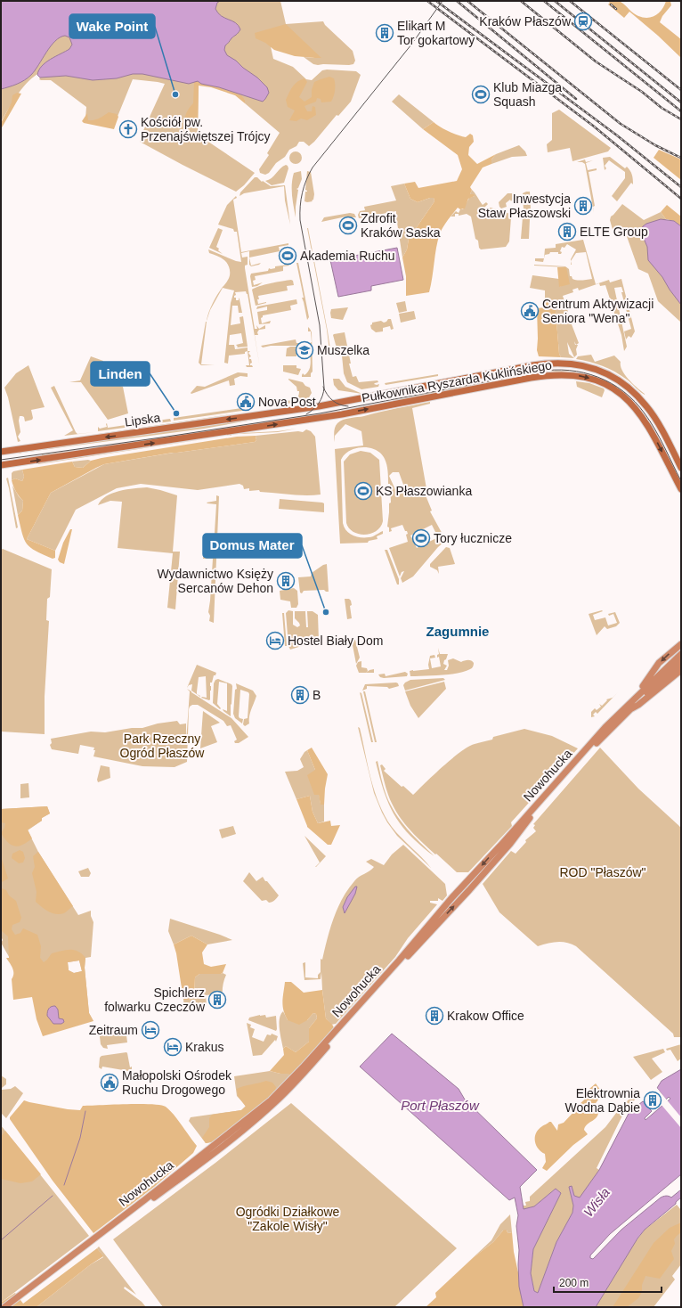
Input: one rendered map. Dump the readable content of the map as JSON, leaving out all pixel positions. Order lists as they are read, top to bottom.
{
  "streets": {
    "main road": ["Pułkownika Ryszarda Kuklińskiego", "Lipska", "Nowohucka"]
  },
  "crossings": [
    ["Pułkownika Ryszarda Kuklińskiego", "Lipska"]
  ],
  "one_way": ["Pułkownika Ryszarda Kuklińskiego"],
  "districts": ["Zagumnie"],
  "water": ["Port Płaszów", "Wisła"],
  "parks": ["Park Rzeczny Ogród Płaszów", "ROD \"Płaszów\"", "Ogródki Działkowe \"Zakole Wisły\""],
  "places": {
    "station": ["Kraków Płaszów"],
    "building": [
      "Elikart M Tor gokartowy",
      "Inwestycja Staw Płaszowski",
      "ELTE Group",
      "Wydawnictwo Księży Sercanów Dehon",
      "B",
      "Spichlerz folwarku Czeczów",
      "Krakow Office",
      "Elektrownia Wodna Dąbie"
    ],
    "other": ["Wake Point", "Linden", "Domus Mater"],
    "sports": [
      "Klub Miazga Squash",
      "Zdrofit Kraków Saska",
      "Akademia Ruchu",
      "KS Płaszowianka",
      "Tory łucznicze"
    ],
    "church": ["Kościół pw. Przenajświętszej Trójcy"],
    "public building": ["Centrum Aktywizacji Seniora \"Wena\"", "Nova Post", "Małopolski Ośrodek Ruchu Drogowego"],
    "school or university": ["Muszelka"],
    "hotel": ["Hostel Biały Dom", "Zeitraum", "Krakus"]
  },
  "scale_bar": "200 m"
}
